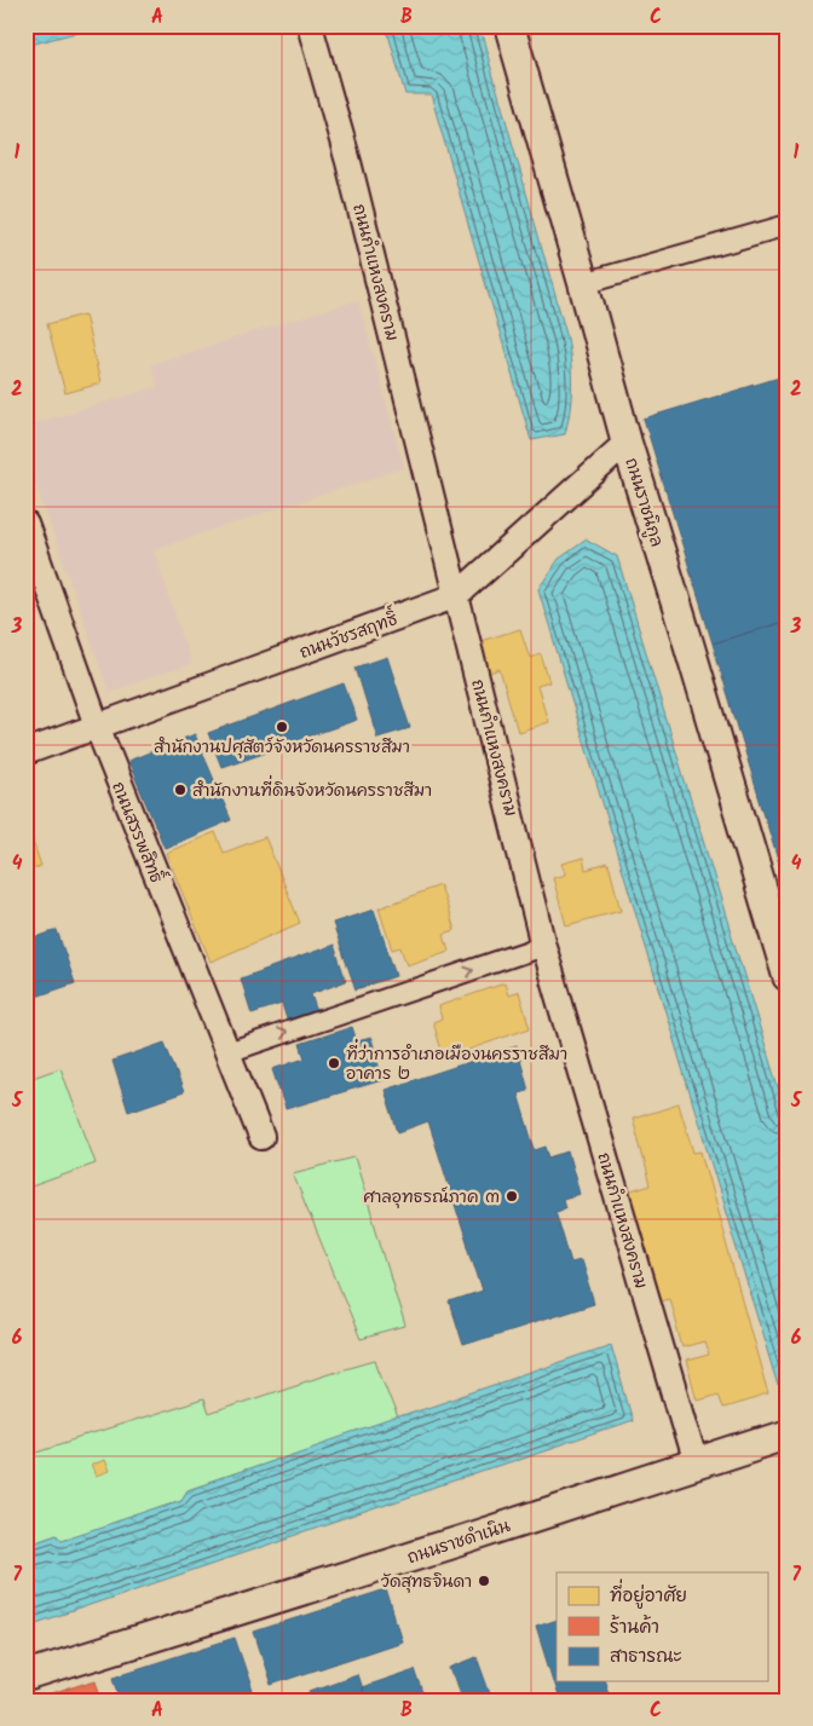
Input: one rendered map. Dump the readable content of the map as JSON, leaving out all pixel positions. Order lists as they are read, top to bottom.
{
  "streets": {
    "main road": ["ถนนราชนิกูล", "ถนนราชดำเนิน"],
    "street": ["ถนนกำแหงสงคราม", "ถนนวัชรสฤทธิ์", "ถนนสรรพสิทธิ์"]
  },
  "crossings": [
    ["ถนนกำแหงสงคราม", "ถนนวัชรสฤทธิ์"],
    ["ถนนกำแหงสงคราม", "ถนนราชดำเนิน"],
    ["ถนนราชนิกูล", "ถนนวัชรสฤทธิ์"],
    ["ถนนวัชรสฤทธิ์", "ถนนสรรพสิทธิ์"]
  ],
  "places": [
    "สำนักงานปศุสัตว์จังหวัดนครราชสีมา",
    "สำนักงานที่ดินจังหวัดนครราชสีมา",
    "ที่ว่าการอำเภอเมืองนครราชสีมา อาคาร ๒",
    "ศาลอุทธรณ์ภาค ๓",
    "วัดสุทธจินดา"
  ],
  "legend": ["ที่อยู่อาศัย", "ร้านค้า", "สาธารณะ"],
  "grid": {
    "columns": ["A", "B", "C"],
    "rows": [
      "1",
      "2",
      "3",
      "4",
      "5",
      "6",
      "7"
    ]
  }
}
